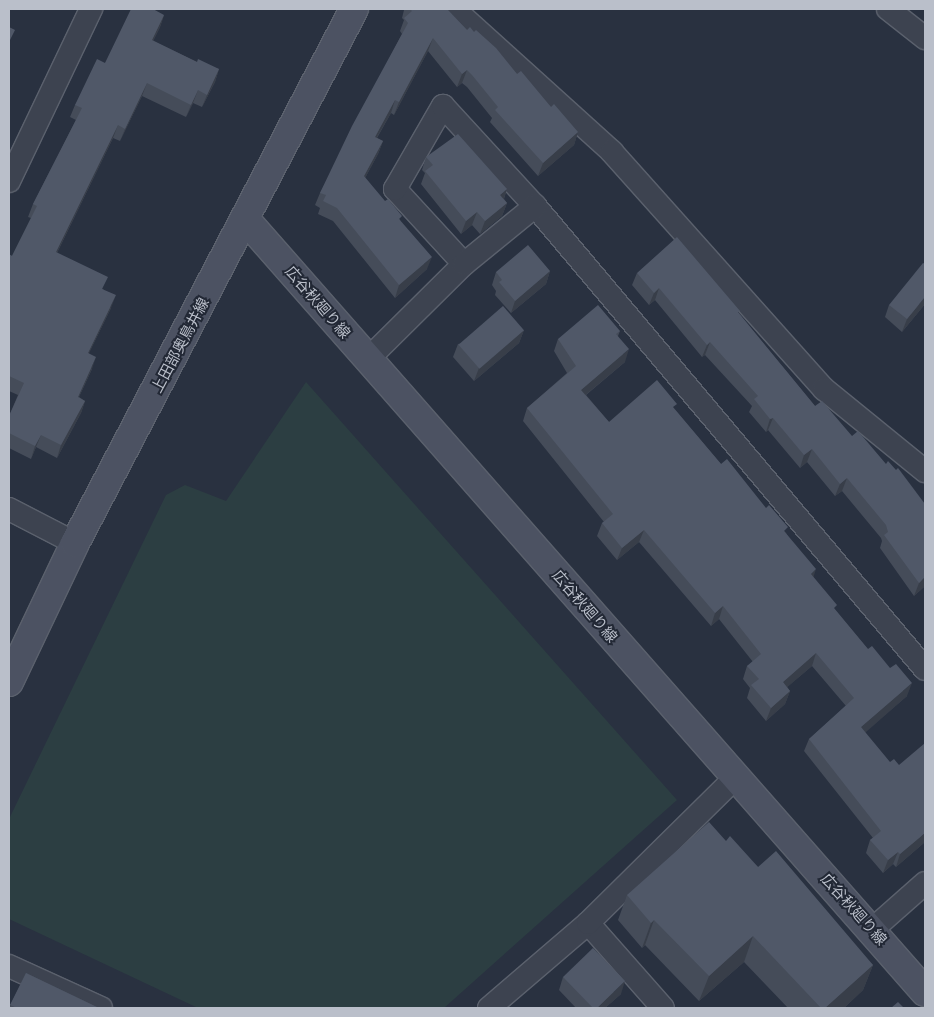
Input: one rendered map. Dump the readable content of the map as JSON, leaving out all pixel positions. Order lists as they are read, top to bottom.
{
  "streets": {
    "street": ["広谷秋廻り線", "上田部奥鳥井線"]
  },
  "crossings": [
    ["広谷秋廻り線", "上田部奥鳥井線"]
  ]
}
